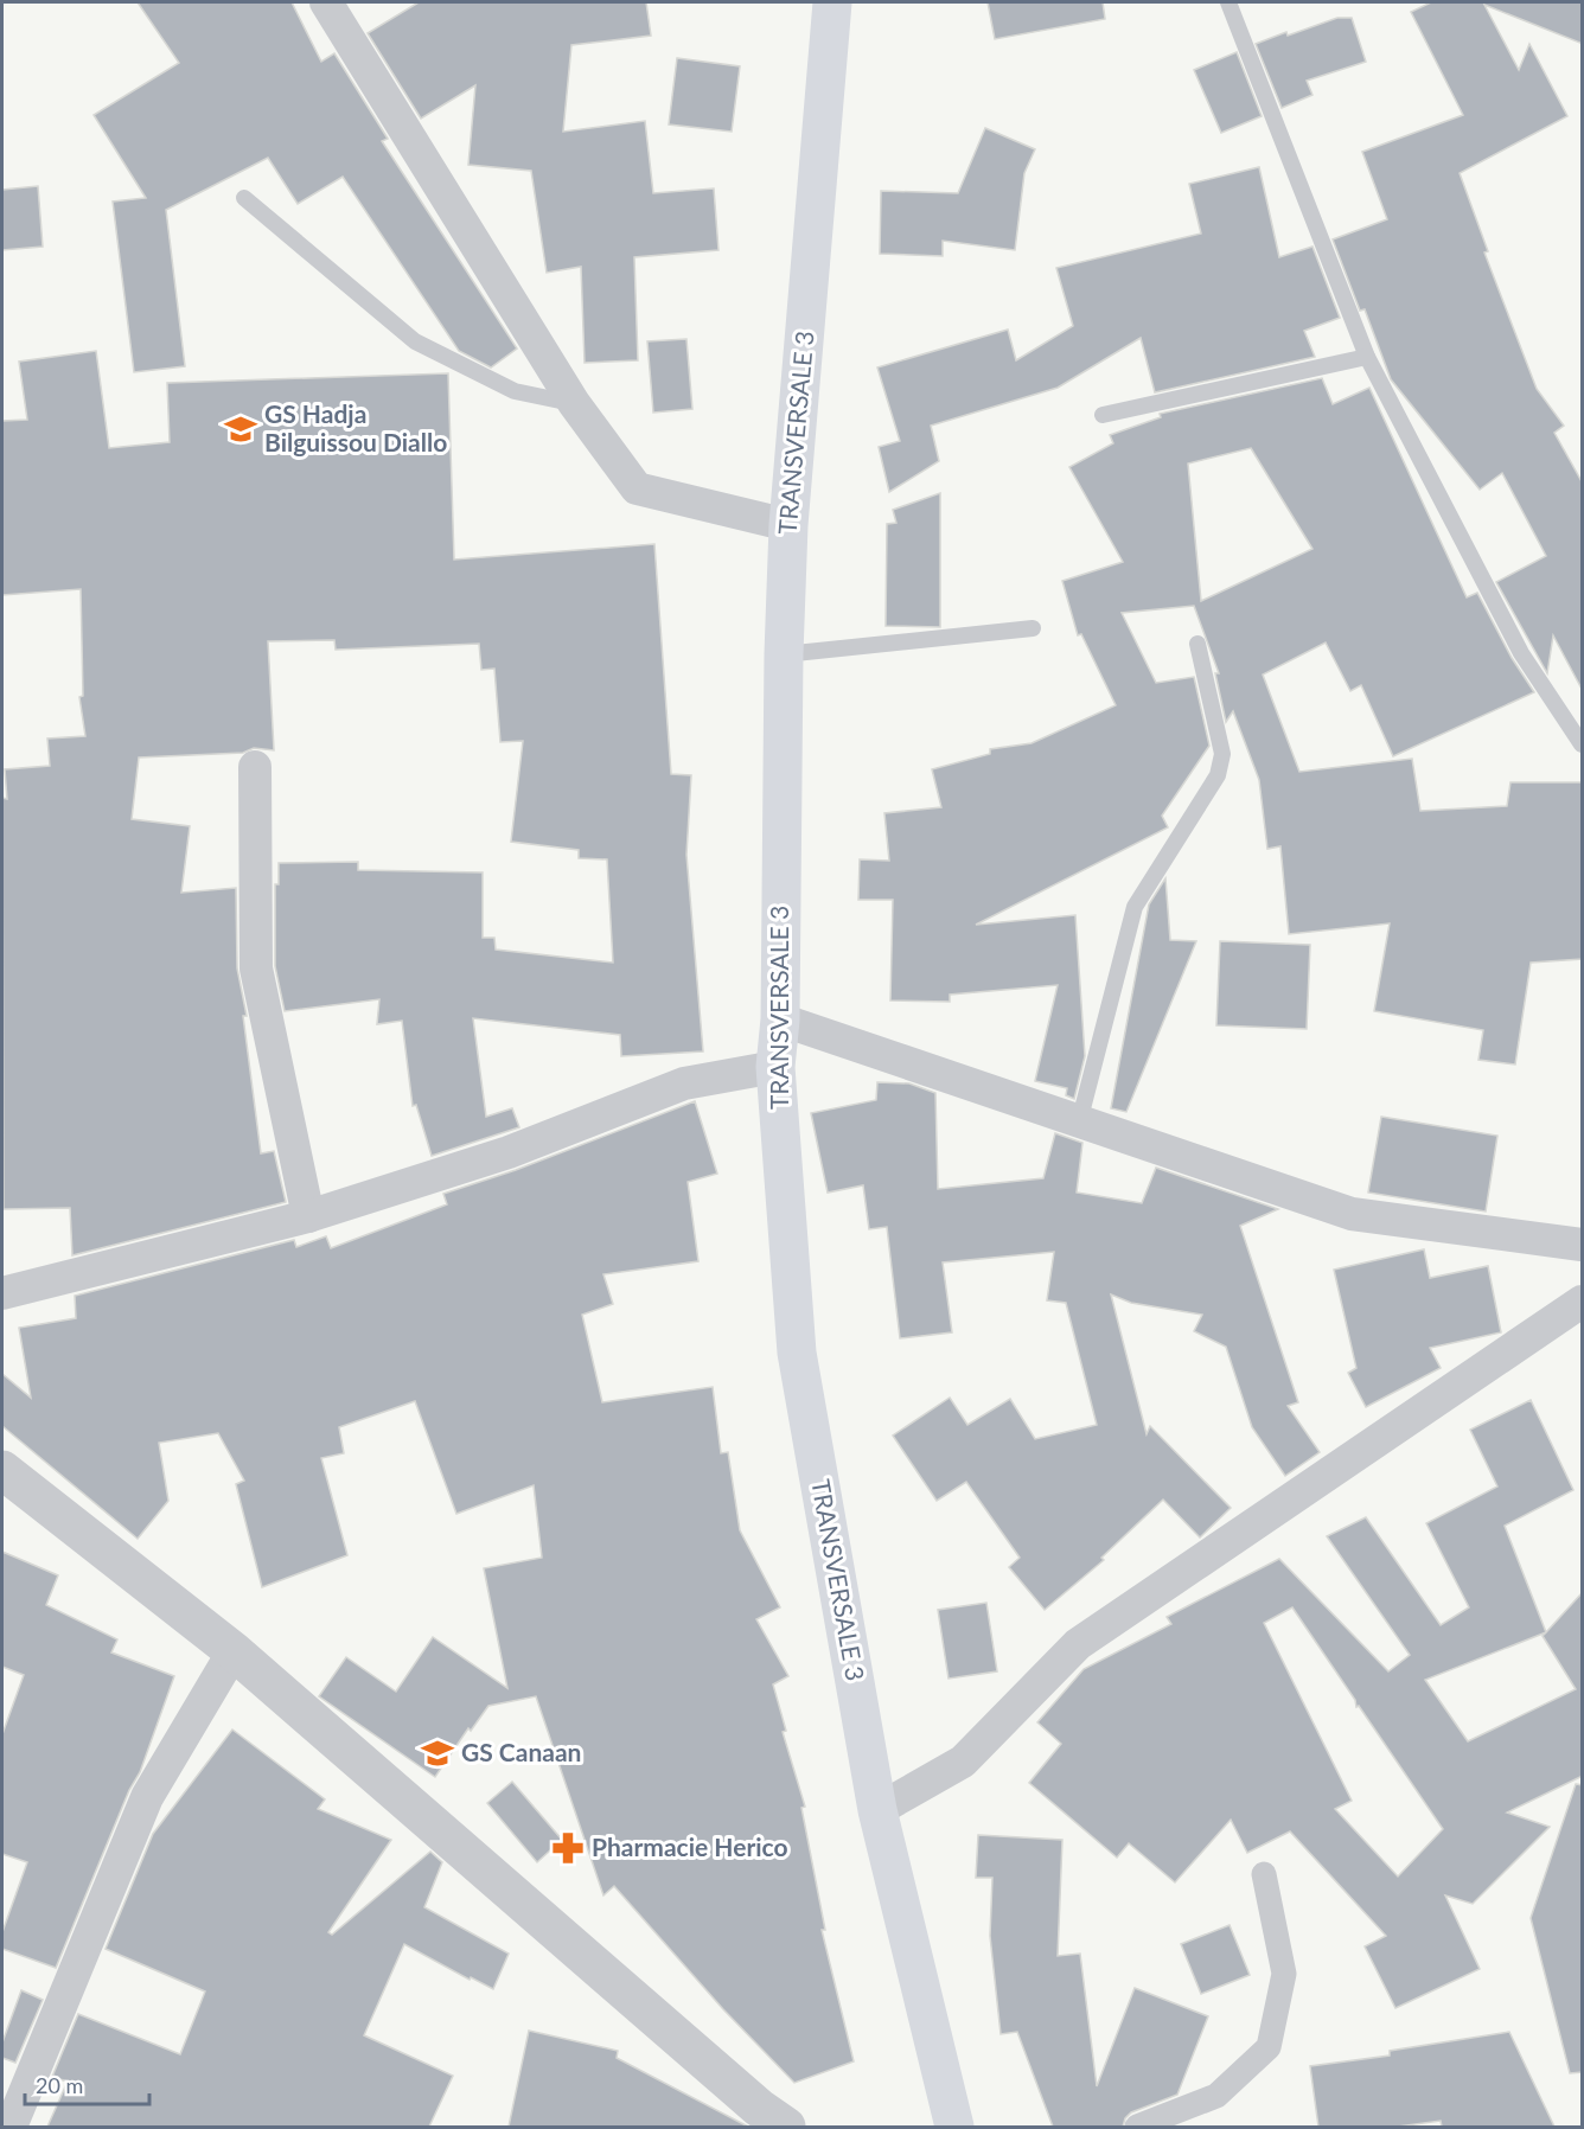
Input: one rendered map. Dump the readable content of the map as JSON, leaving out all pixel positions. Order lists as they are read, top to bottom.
{
  "streets": {
    "main road": ["TRANSVERSALE 3"]
  },
  "places": {
    "school or university": ["GS Hadja Bilguissou Diallo", "GS Canaan"],
    "pharmacy": ["Pharmacie Herico"]
  },
  "scale_bar": "20 m"
}
